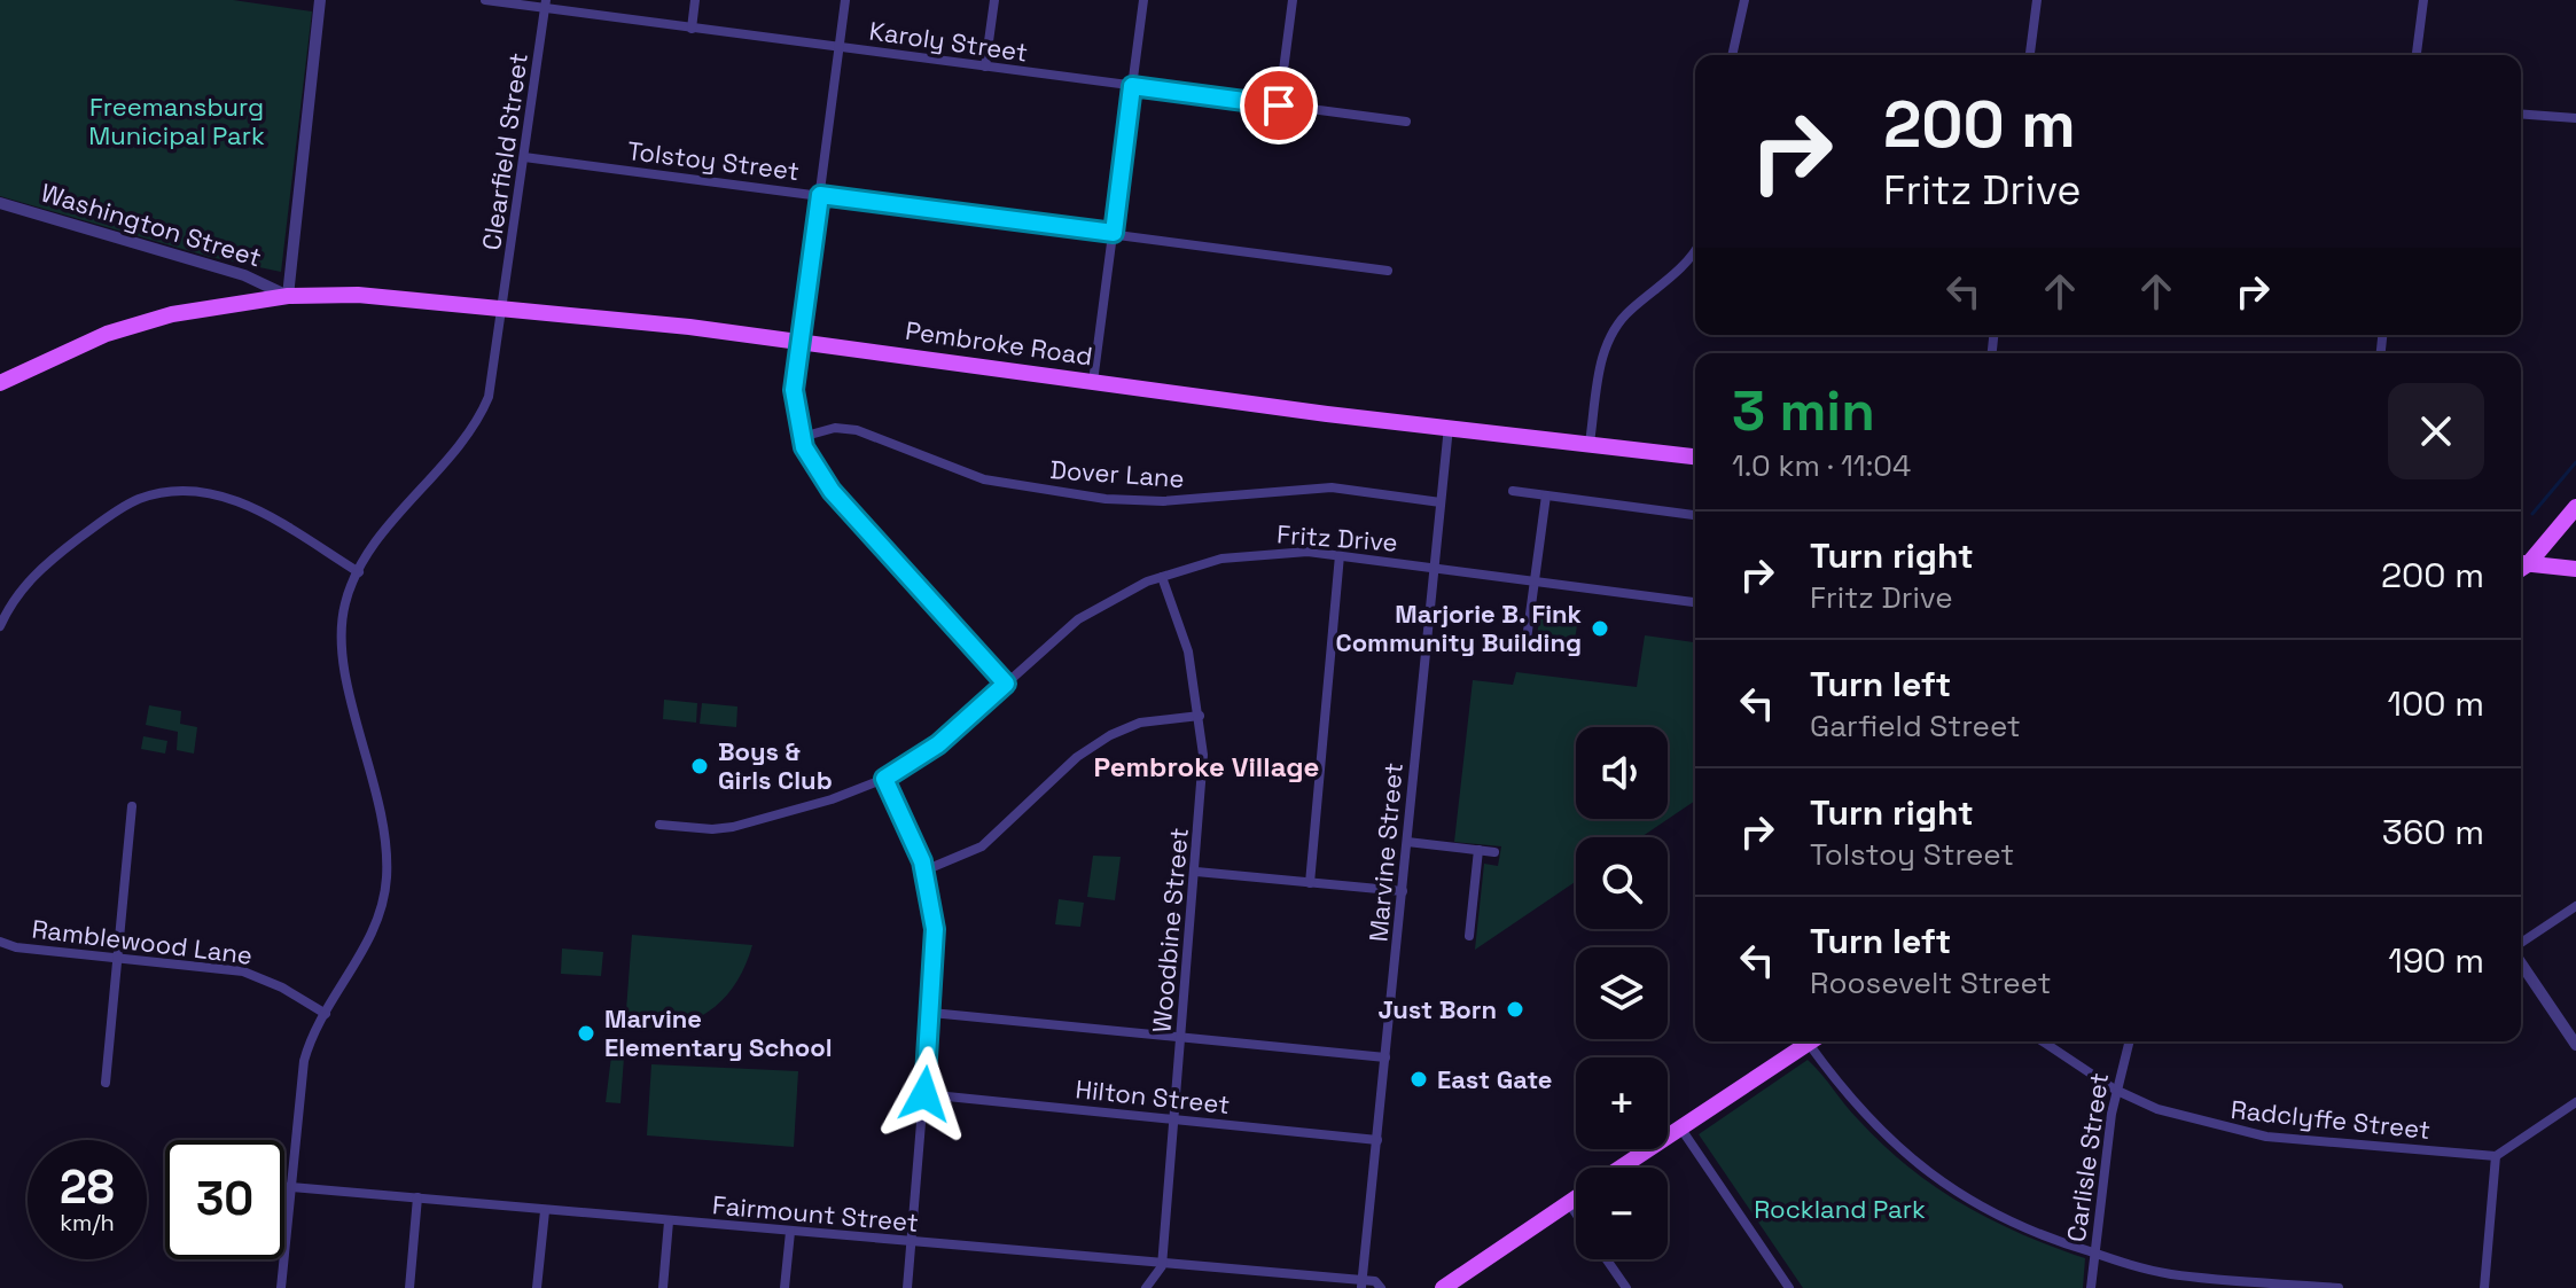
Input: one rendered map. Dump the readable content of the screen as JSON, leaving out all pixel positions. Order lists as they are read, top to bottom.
{
  "streets": {
    "main road": ["Pembroke Road"],
    "street": [
      "Karoly Street",
      "Clearfield Street",
      "Tolstoy Street",
      "Washington Street",
      "Dover Lane",
      "Fritz Drive",
      "Marvine Street",
      "Woodbine Street",
      "Ramblewood Lane",
      "Hilton Street",
      "Radclyffe Street",
      "Carlisle Street",
      "Fairmount Street"
    ]
  },
  "crossings": [
    ["Karoly Street", "Clearfield Street"],
    ["Clearfield Street", "Tolstoy Street"],
    ["Clearfield Street", "Pembroke Road"],
    ["Clearfield Street", "Ramblewood Lane"],
    ["Clearfield Street", "Fairmount Street"],
    ["Washington Street", "Pembroke Road"],
    ["Pembroke Road", "Marvine Street"],
    ["Dover Lane", "Marvine Street"],
    ["Fritz Drive", "Marvine Street"],
    ["Fritz Drive", "Woodbine Street"],
    ["Marvine Street", "Hilton Street"],
    ["Marvine Street", "Fairmount Street"],
    ["Woodbine Street", "Hilton Street"],
    ["Woodbine Street", "Fairmount Street"],
    ["Radclyffe Street", "Carlisle Street"]
  ],
  "districts": ["Pembroke Village"],
  "parks": ["Freemansburg Municipal Park", "Rockland Park"],
  "places": [
    "Marjorie B. Fink Community Building",
    "Boys & Girls Club",
    "Just Born",
    "Marvine Elementary School",
    "East Gate"
  ],
  "page": {
    "turn": ["200 m", "Fritz Drive"],
    "heading": ["3 min", "1.0 km · 11:04"],
    "list": [
      {
        "name": "Turn right",
        "note": "Fritz Drive",
        "value": "200 m"
      },
      {
        "name": "Turn left",
        "note": "Garfield Street",
        "value": "100 m"
      },
      {
        "name": "Turn right",
        "note": "Tolstoy Street",
        "value": "360 m"
      },
      {
        "name": "Turn left",
        "note": "Roosevelt Street",
        "value": "190 m"
      }
    ],
    "map_buttons": ["+", "−"],
    "speed": "28 km/h",
    "limit": "30"
  }
}
